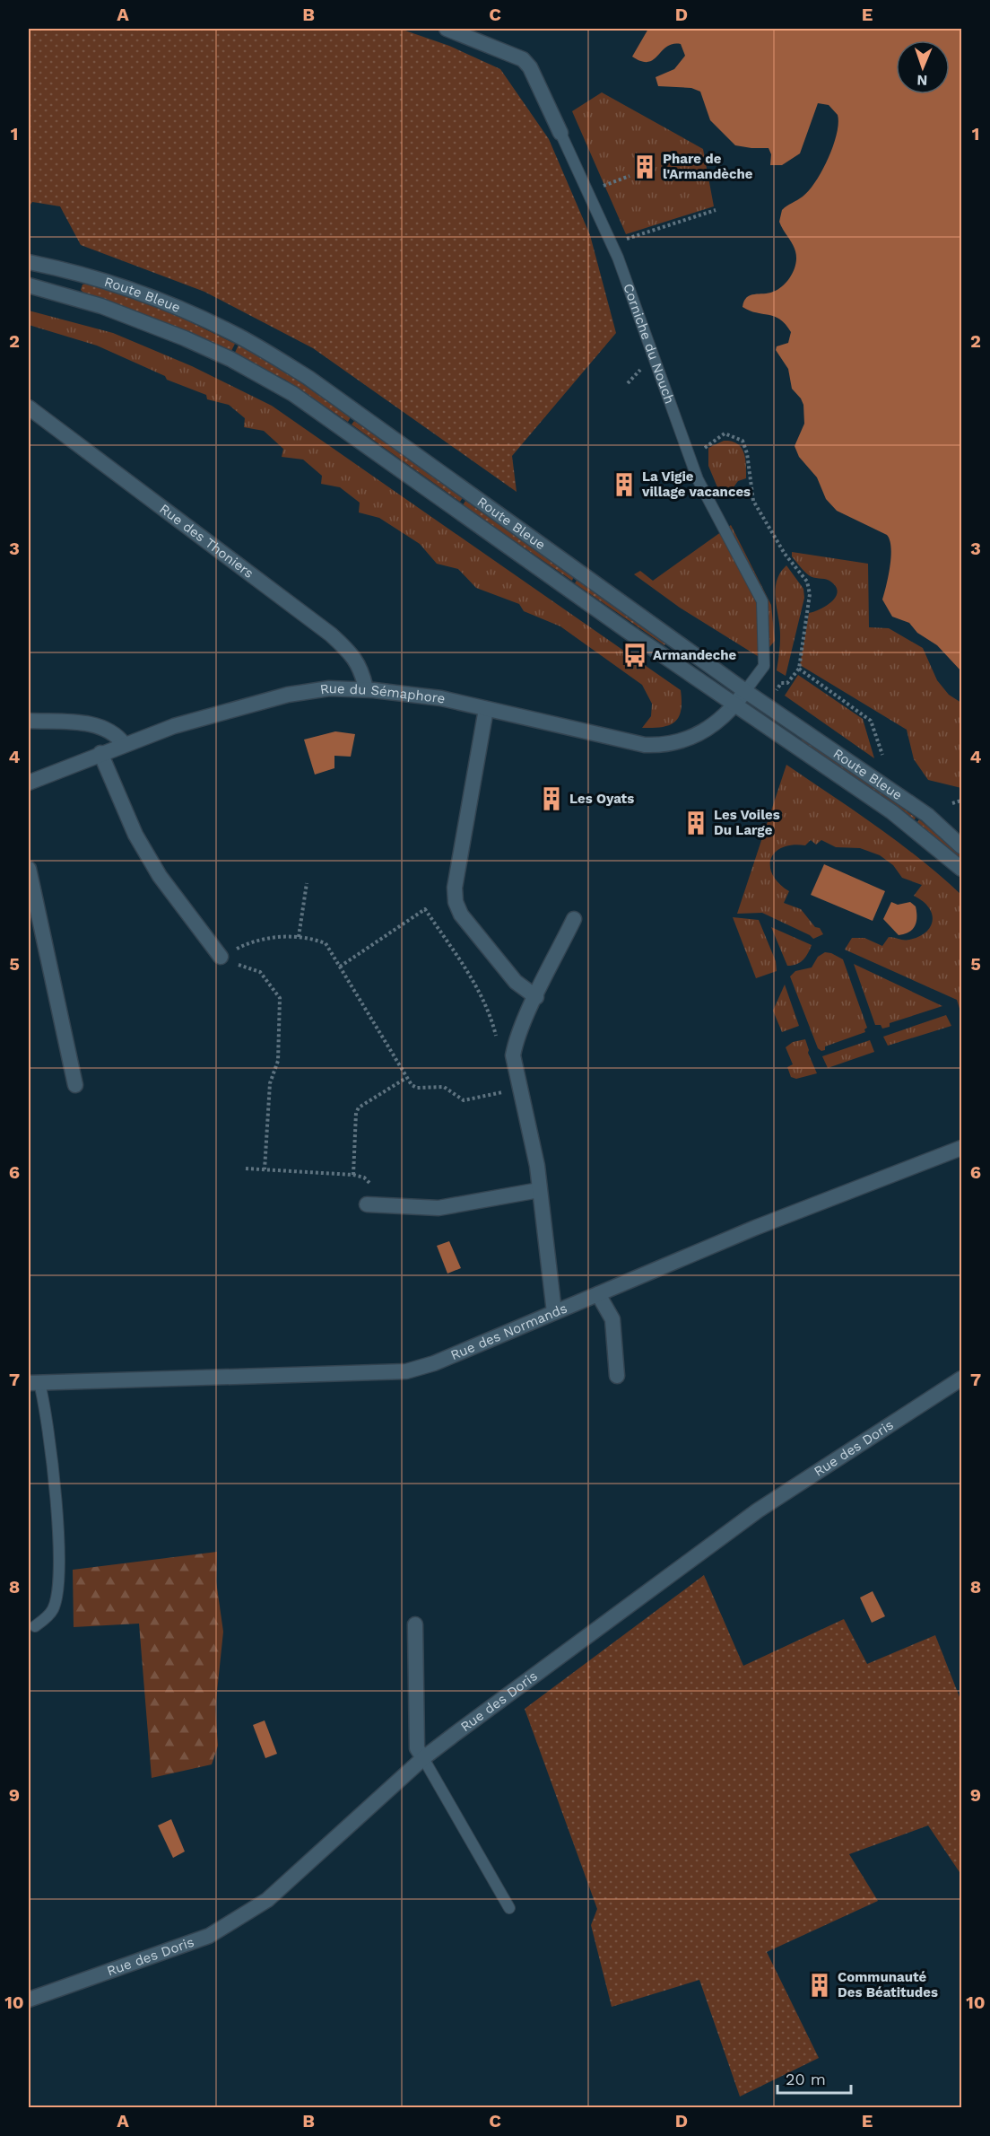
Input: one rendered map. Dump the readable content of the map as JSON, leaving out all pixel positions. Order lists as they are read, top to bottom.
{
  "streets": {
    "street": [
      "Route Bleue",
      "Corniche du Nouch",
      "Rue des Thoniers",
      "Rue du Sémaphore",
      "Rue des Normands",
      "Rue des Doris"
    ]
  },
  "crossings": [
    ["Route Bleue", "Corniche du Nouch"],
    ["Route Bleue", "Rue du Sémaphore"],
    ["Corniche du Nouch", "Rue du Sémaphore"],
    ["Rue des Thoniers", "Rue du Sémaphore"]
  ],
  "places": {
    "building": [
      "Phare de l'Armandèche",
      "La Vigie village vacances",
      "Les Oyats",
      "Les Voiles Du Large",
      "Communauté Des Béatitudes"
    ],
    "bus stop": ["Armandeche"]
  },
  "scale_bar": "20 m",
  "north": "bottom",
  "grid": {
    "columns": [
      "A",
      "B",
      "C",
      "D",
      "E"
    ],
    "rows": [
      "1",
      "2",
      "3",
      "4",
      "5",
      "6",
      "7",
      "8",
      "9",
      "10"
    ]
  }
}
